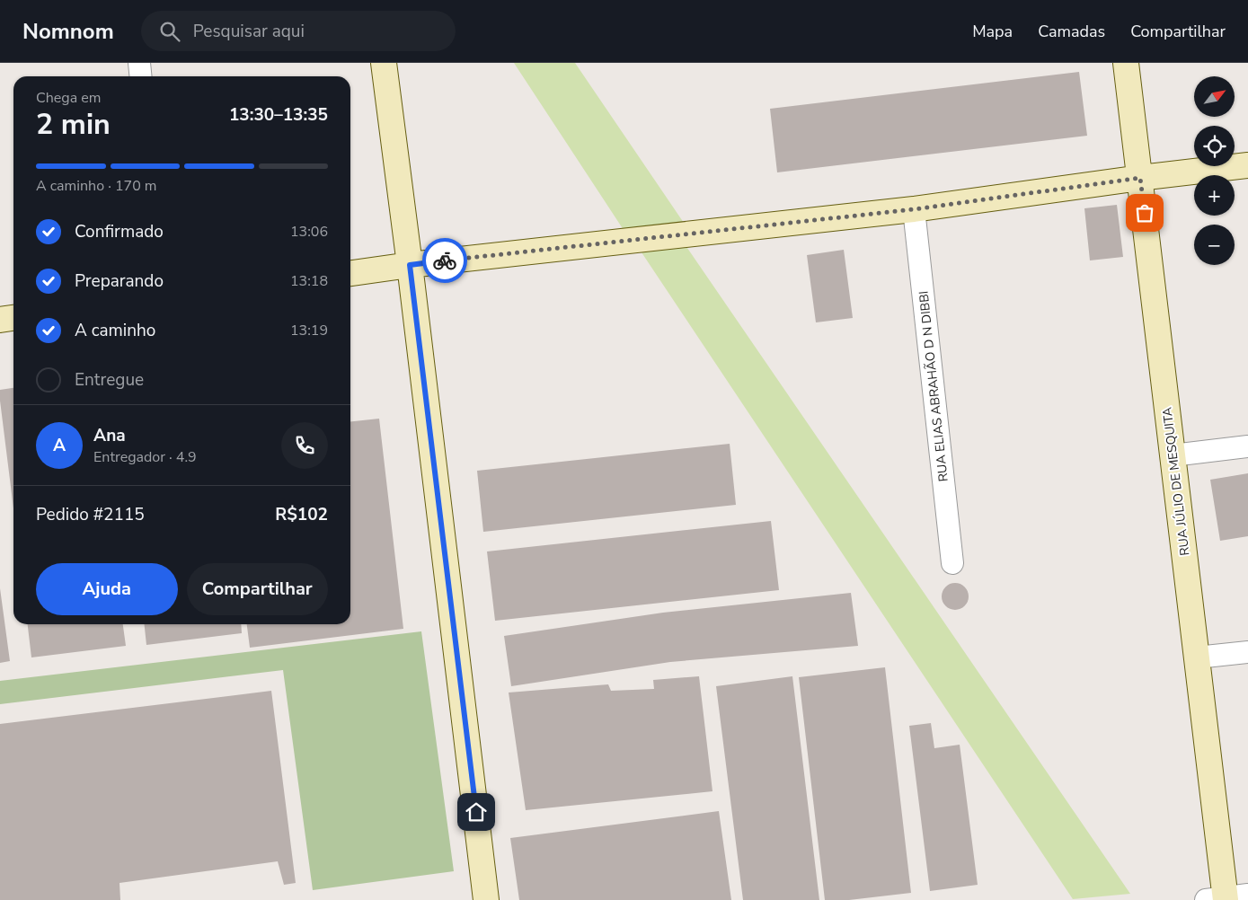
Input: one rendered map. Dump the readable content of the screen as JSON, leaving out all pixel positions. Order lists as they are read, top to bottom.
{
  "streets": {
    "street": ["RUA ELIAS ABRAHÃO D N DIBBI", "RUA JÚLIO DE MESQUITA"]
  },
  "north": "top right",
  "page": {
    "header": "Nomnom",
    "search": "Pesquisar aqui",
    "nav": ["Mapa", "Camadas", "Compartilhar"],
    "map_buttons": ["+", "−"],
    "heading": ["2 min", "Chega em", "13:30–13:35"],
    "panel": [
      "Ana",
      "Entregador · 4.9",
      "Pedido #2115",
      "R$102"
    ],
    "bar": "A caminho · 170 m",
    "list": [
      ["Confirmado", "13:06"],
      ["Preparando", "13:18"],
      ["A caminho", "13:19"],
      "Entregue"
    ],
    "round": "A",
    "buttons": ["Ajuda", "Compartilhar"]
  }
}
